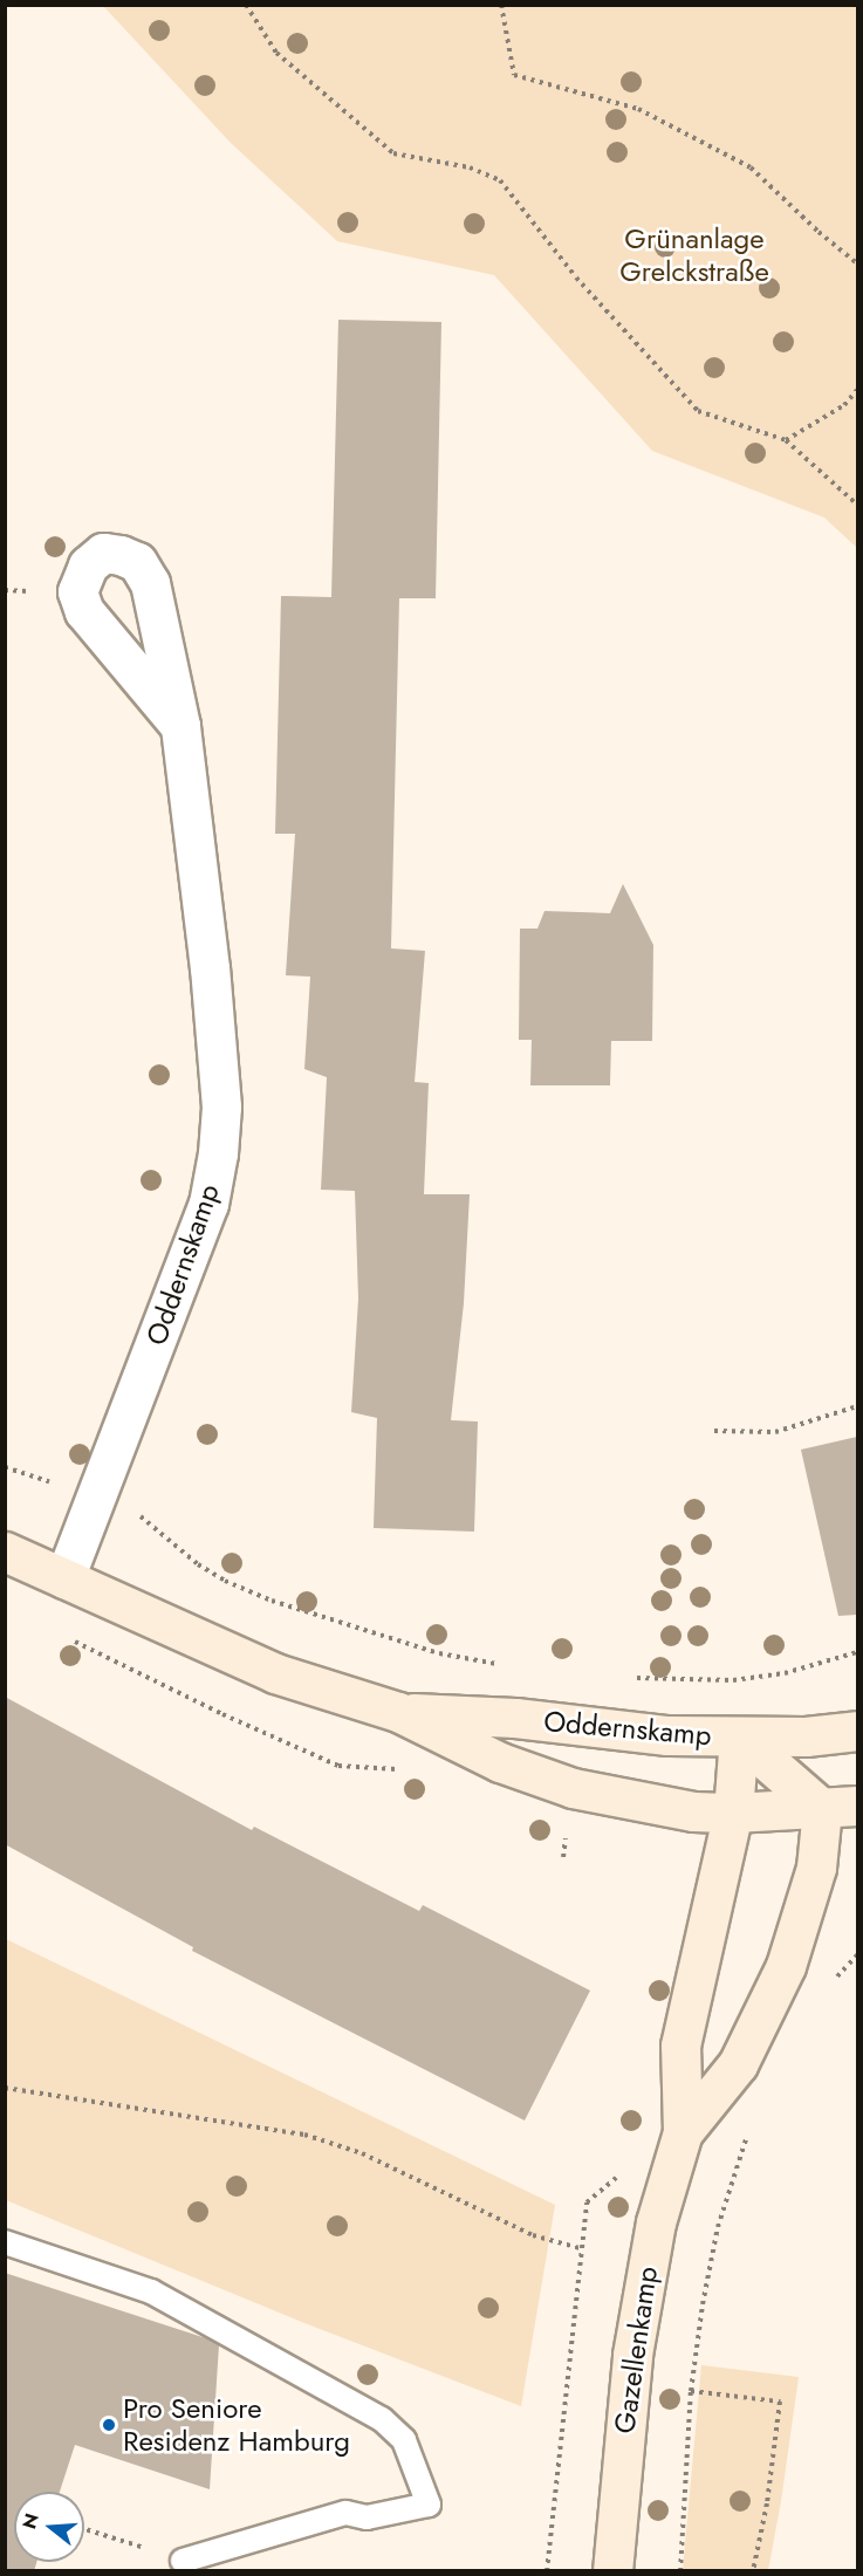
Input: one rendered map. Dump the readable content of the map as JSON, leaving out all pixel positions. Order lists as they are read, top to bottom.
{
  "streets": {
    "main road": ["Oddernskamp", "Gazellenkamp"]
  },
  "crossings": [
    ["Oddernskamp", "Gazellenkamp"]
  ],
  "parks": ["Grünanlage Grelckstraße"],
  "places": ["Pro Seniore Residenz Hamburg"],
  "north": "left"
}
